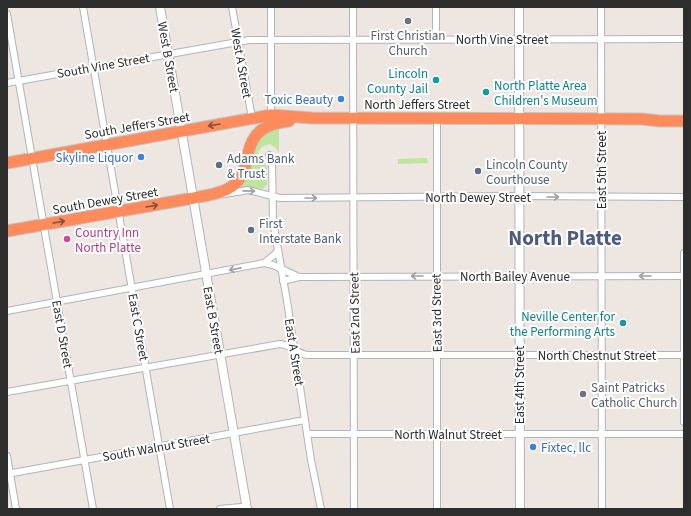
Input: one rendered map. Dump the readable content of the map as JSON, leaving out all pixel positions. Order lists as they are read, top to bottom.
{
  "streets": {
    "highway": ["North Jeffers Street", "South Jeffers Street", "South Dewey Street"],
    "street": [
      "North Vine Street",
      "West B Street",
      "West A Street",
      "South Vine Street",
      "East 5th Street",
      "North Dewey Street",
      "North Bailey Avenue",
      "East 2nd Street",
      "East 3rd Street",
      "East B Street",
      "East C Street",
      "East D Street",
      "East A Street",
      "North Chestnut Street",
      "East 4th Street",
      "North Walnut Street",
      "South Walnut Street"
    ]
  },
  "crossings": [
    ["North Vine Street", "South Vine Street"],
    ["North Vine Street", "East 5th Street"],
    ["North Vine Street", "East 2nd Street"],
    ["North Vine Street", "East 4th Street"],
    ["West B Street", "South Vine Street"],
    ["West B Street", "South Jeffers Street"],
    ["West B Street", "East B Street"],
    ["West A Street", "South Vine Street"],
    ["West A Street", "South Jeffers Street"],
    ["South Vine Street", "East C Street"],
    ["South Vine Street", "East D Street"],
    ["North Jeffers Street", "South Jeffers Street"],
    ["North Jeffers Street", "East 5th Street"],
    ["North Jeffers Street", "South Dewey Street"],
    ["North Jeffers Street", "East 2nd Street"],
    ["North Jeffers Street", "East 3rd Street"],
    ["North Jeffers Street", "East 4th Street"],
    ["South Jeffers Street", "East B Street"],
    ["South Jeffers Street", "East C Street"],
    ["South Jeffers Street", "East D Street"],
    ["East 5th Street", "North Dewey Street"],
    ["East 5th Street", "North Bailey Avenue"],
    ["East 5th Street", "North Chestnut Street"],
    ["East 5th Street", "North Walnut Street"],
    ["North Dewey Street", "South Dewey Street"],
    ["North Dewey Street", "East 2nd Street"],
    ["North Dewey Street", "East 3rd Street"],
    ["North Dewey Street", "East A Street"],
    ["North Dewey Street", "East 4th Street"],
    ["South Dewey Street", "East B Street"],
    ["South Dewey Street", "East C Street"],
    ["South Dewey Street", "East D Street"],
    ["South Dewey Street", "East A Street"],
    ["North Bailey Avenue", "East 2nd Street"],
    ["North Bailey Avenue", "East 3rd Street"],
    ["North Bailey Avenue", "East A Street"],
    ["North Bailey Avenue", "East 4th Street"],
    ["East 2nd Street", "North Chestnut Street"],
    ["East 2nd Street", "North Walnut Street"],
    ["East 3rd Street", "North Chestnut Street"],
    ["East 3rd Street", "North Walnut Street"],
    ["East B Street", "North Chestnut Street"],
    ["East B Street", "South Walnut Street"],
    ["East C Street", "North Chestnut Street"],
    ["East C Street", "South Walnut Street"],
    ["East D Street", "North Chestnut Street"],
    ["East D Street", "South Walnut Street"],
    ["East A Street", "North Chestnut Street"],
    ["East A Street", "North Walnut Street"],
    ["East A Street", "South Walnut Street"],
    ["North Chestnut Street", "East 4th Street"],
    ["East 4th Street", "North Walnut Street"]
  ],
  "one_way": ["North Dewey Street", "South Dewey Street", "North Bailey Avenue"],
  "districts": ["North Platte"],
  "places": [
    "First Christian Church",
    "Lincoln County Jail",
    "North Platte Area Children's Museum",
    "Toxic Beauty",
    "Skyline Liquor",
    "Adams Bank & Trust",
    "Lincoln County Courthouse",
    "First Interstate Bank",
    "Country Inn North Platte",
    "Neville Center for the Performing Arts",
    "Saint Patricks Catholic Church",
    "Fixtec, llc"
  ]
}
